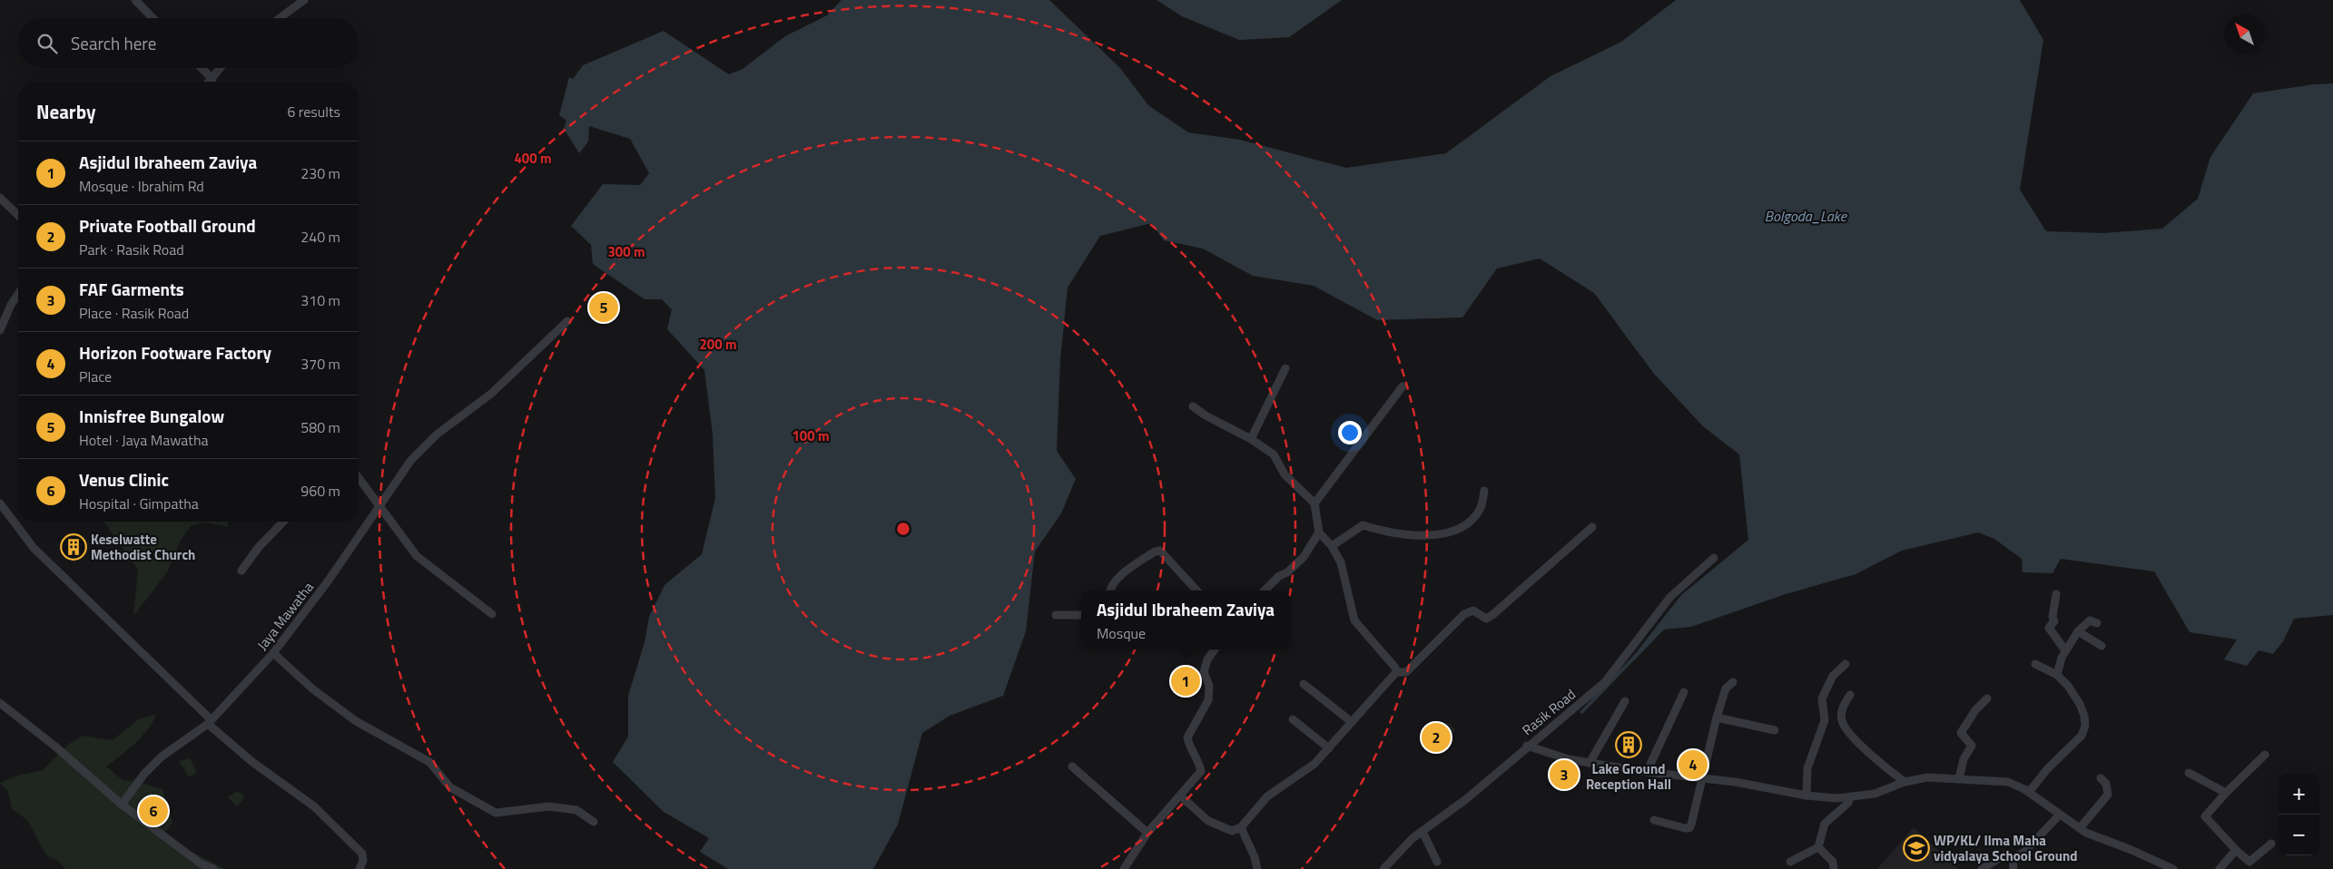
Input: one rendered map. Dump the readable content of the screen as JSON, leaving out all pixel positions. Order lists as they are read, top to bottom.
{
  "streets": {
    "street": ["Jaya Mawatha", "Rasik Road"]
  },
  "water": ["Bolgoda_Lake"],
  "places": {
    "building": ["Keselwatte Methodist Church", "Lake Ground Reception Hall"],
    "school or university": ["WP/KL/ Ilma Maha vidyalaya School Ground"]
  },
  "north": "top left",
  "page": {
    "search": "Search here",
    "heading": ["Nearby", "6 results"],
    "list": [
      {
        "mark": "1",
        "name": "Asjidul Ibraheem Zaviya",
        "note": "Mosque · Ibrahim Rd",
        "value": "230 m"
      },
      {
        "mark": "2",
        "name": "Private Football Ground",
        "note": "Park · Rasik Road",
        "value": "240 m"
      },
      {
        "mark": "3",
        "name": "FAF Garments",
        "note": "Place · Rasik Road",
        "value": "310 m"
      },
      {
        "mark": "4",
        "name": "Horizon Footware Factory",
        "note": "Place",
        "value": "370 m"
      },
      {
        "mark": "5",
        "name": "Innisfree Bungalow",
        "note": "Hotel · Jaya Mawatha",
        "value": "580 m"
      },
      {
        "mark": "6",
        "name": "Venus Clinic",
        "note": "Hospital · Gimpatha",
        "value": "960 m"
      }
    ],
    "pins": [
      "5",
      "1",
      "2",
      "4",
      "3",
      "6"
    ],
    "popup": ["Asjidul Ibraheem Zaviya", "Mosque"],
    "map_buttons": ["+", "−"]
  },
  "rings": [
    "400 m",
    "300 m",
    "200 m",
    "100 m"
  ]
}
